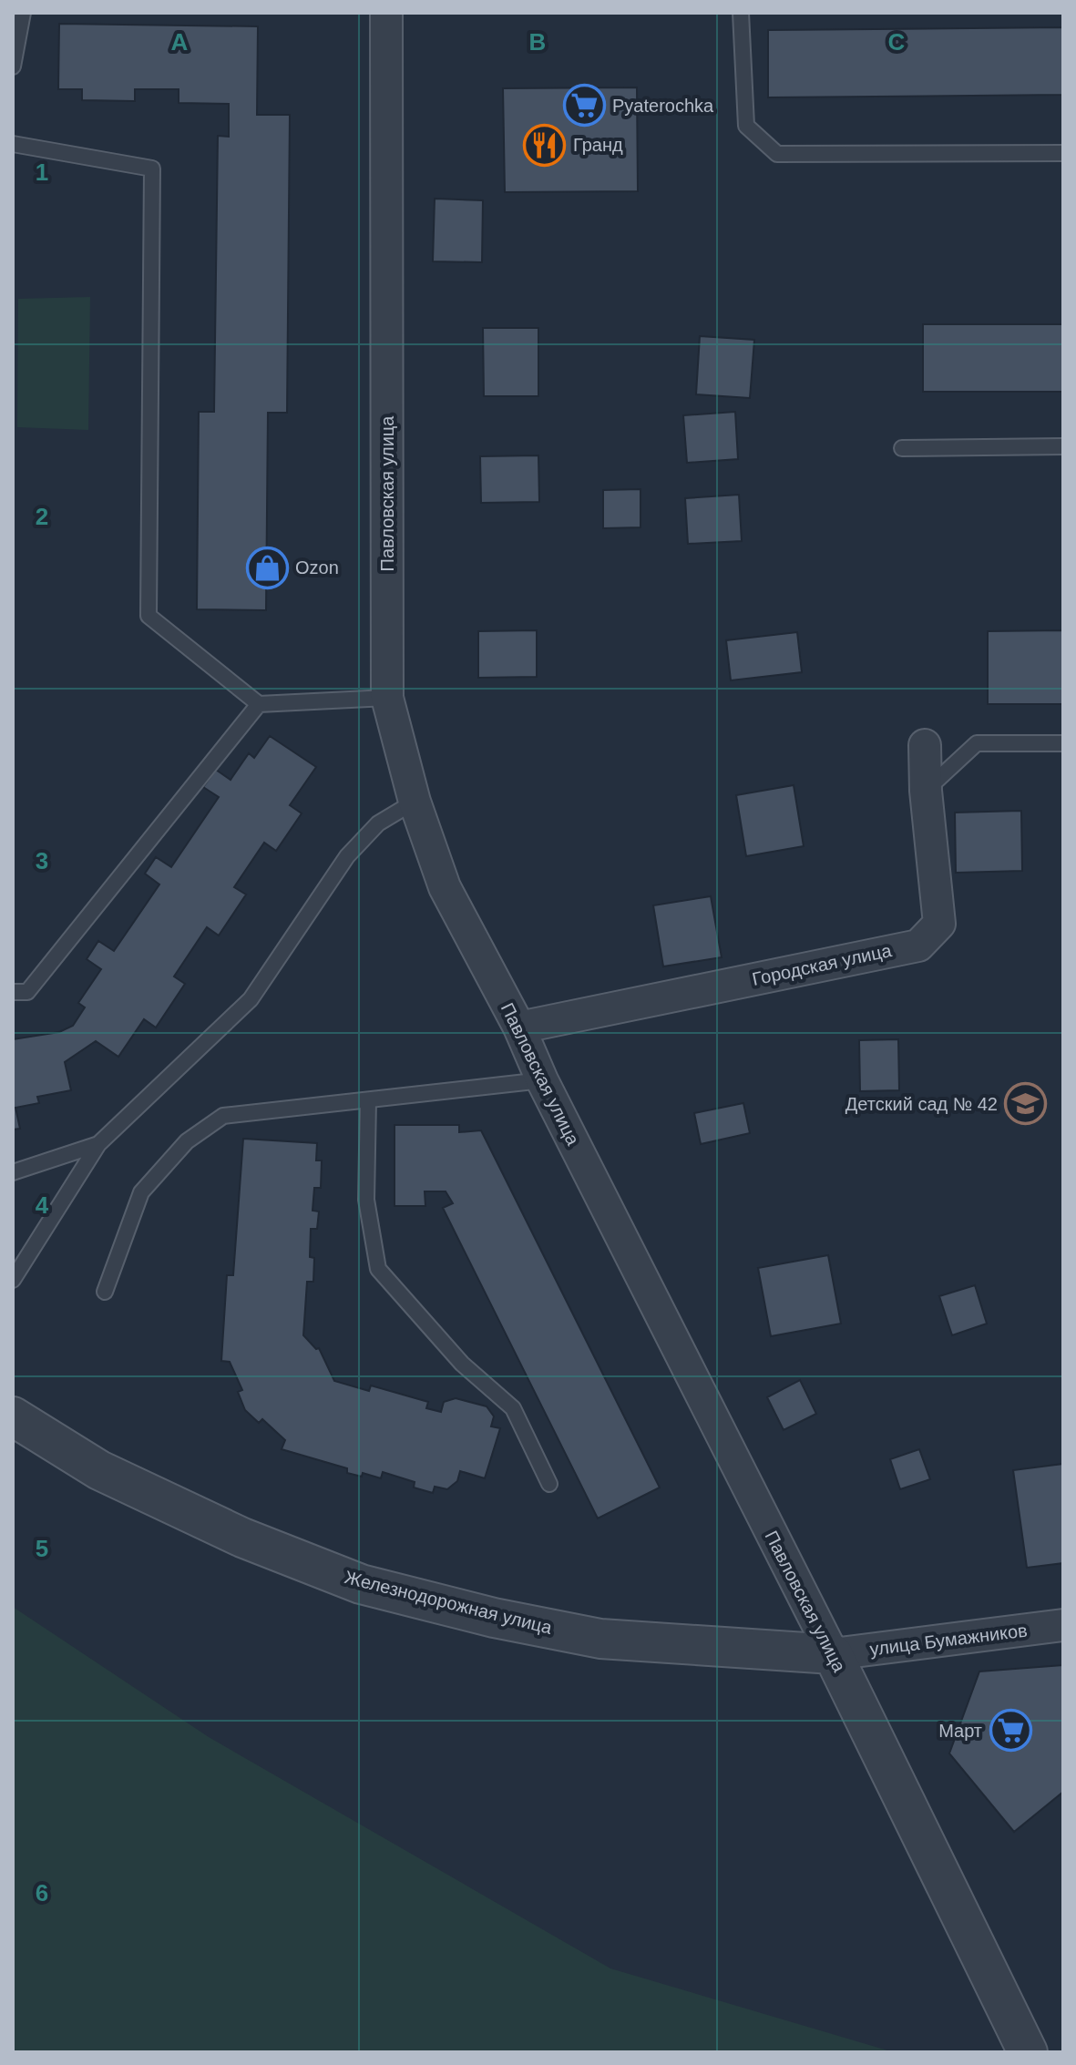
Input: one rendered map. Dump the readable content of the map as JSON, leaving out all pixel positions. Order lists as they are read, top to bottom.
{
  "streets": {
    "street": [
      "Павловская улица",
      "Городская улица",
      "Железнодорожная улица",
      "улица Бумажников"
    ]
  },
  "crossings": [
    ["Павловская улица", "Городская улица"],
    ["Павловская улица", "Железнодорожная улица"],
    ["Павловская улица", "улица Бумажников"],
    ["Железнодорожная улица", "улица Бумажников"]
  ],
  "places": {
    "supermarket": ["Pyaterochka", "Март"],
    "restaurant": ["Гранд"],
    "shop": ["Ozon"],
    "school or university": ["Детский сад № 42"]
  },
  "grid": {
    "columns": ["A", "B", "C"],
    "rows": [
      "1",
      "2",
      "3",
      "4",
      "5",
      "6"
    ]
  }
}
